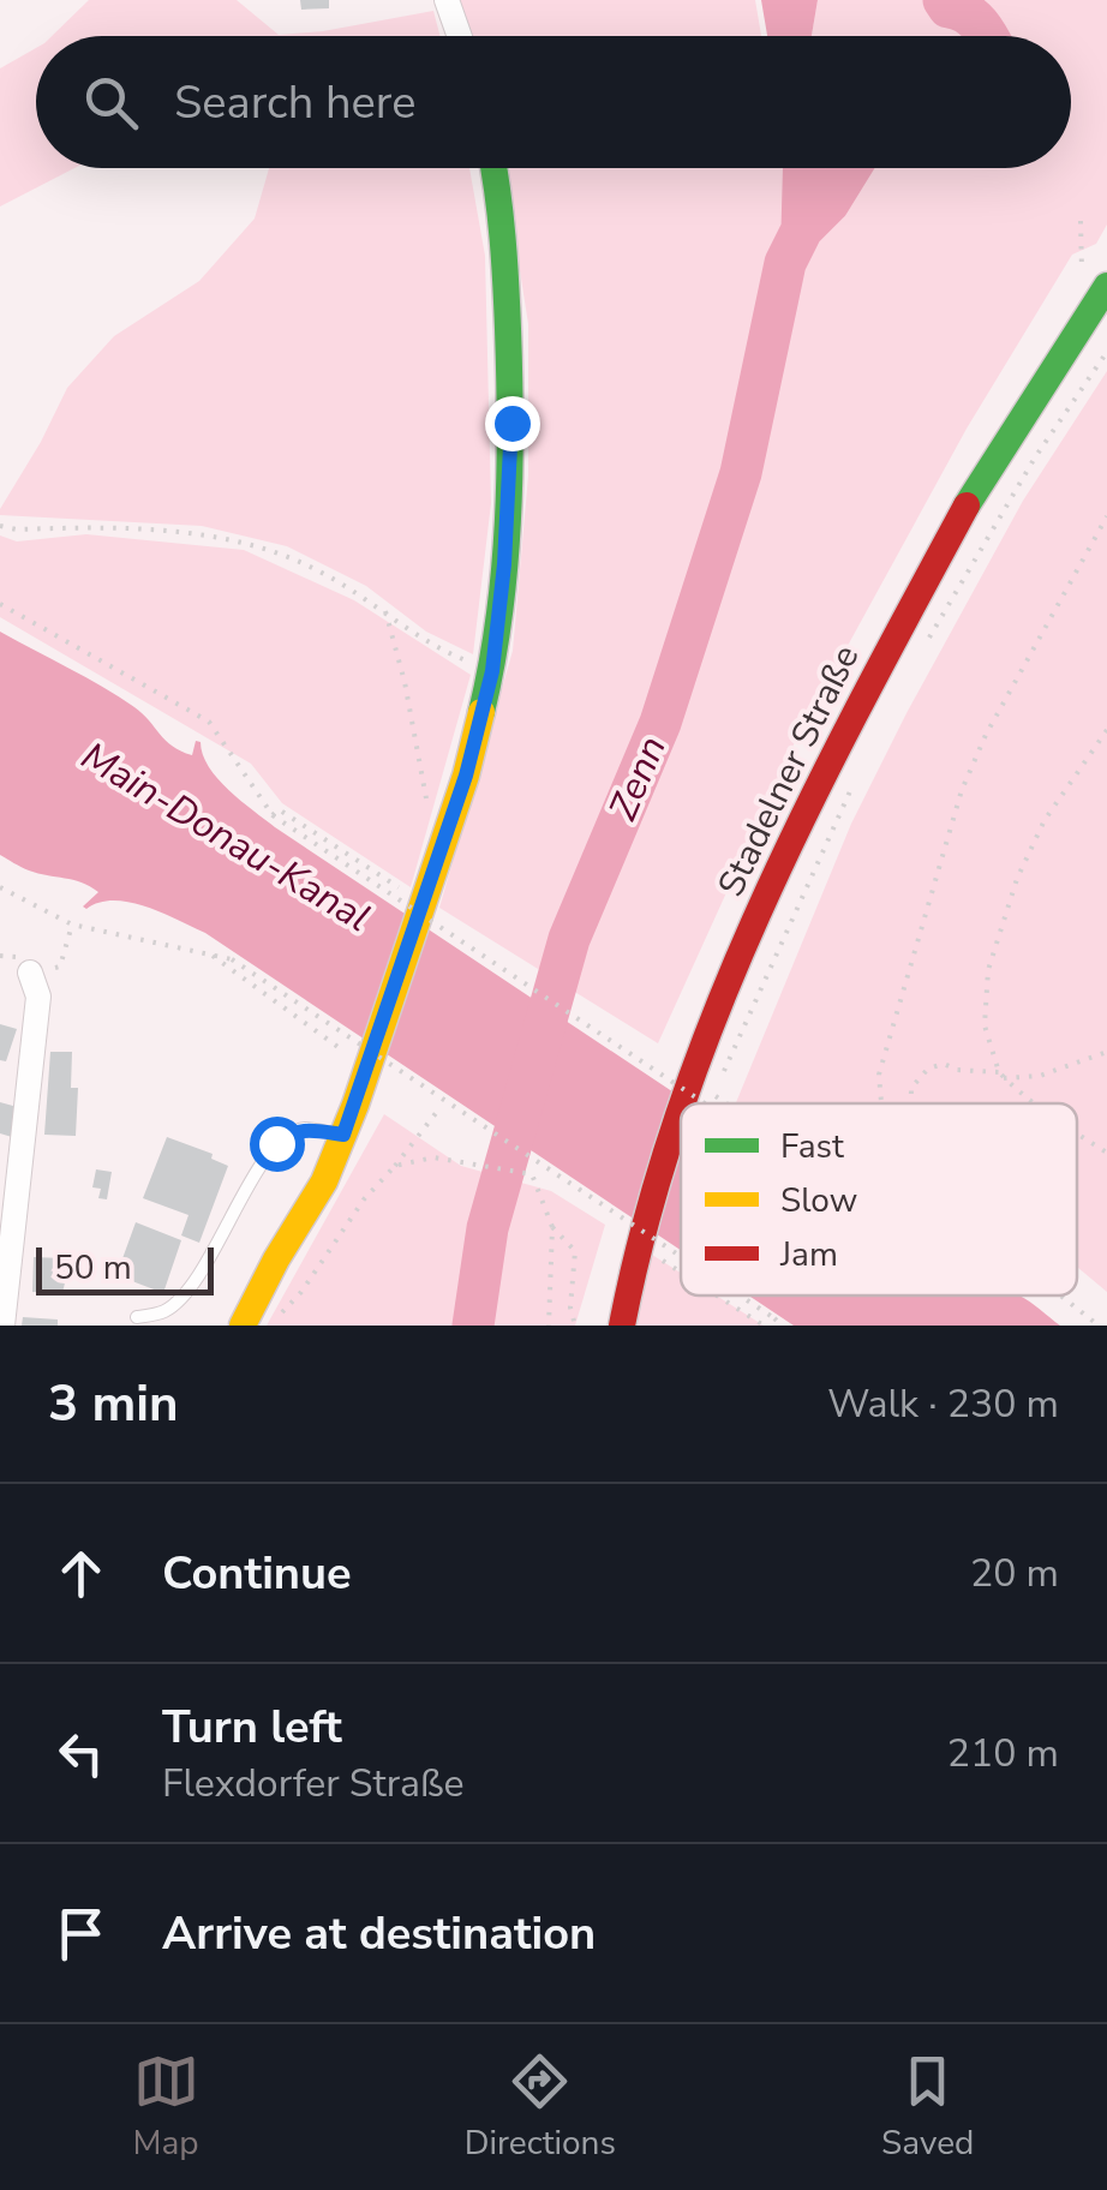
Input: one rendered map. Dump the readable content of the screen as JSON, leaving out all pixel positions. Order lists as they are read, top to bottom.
{
  "streets": {
    "street": ["Stadelner Straße"]
  },
  "water": ["Zenn", "Main-Donau-Kanal"],
  "legend": ["Fast", "Slow", "Jam"],
  "scale_bar": "50 m",
  "page": {
    "search": "Search here",
    "scale": "50 m",
    "heading": ["3 min", "Walk · 230 m"],
    "list": [
      ["Continue", "20 m"],
      ["Turn left", "Flexdorfer Straße", "210 m"],
      "Arrive at destination"
    ],
    "nav": ["Map", "Directions", "Saved"]
  }
}
